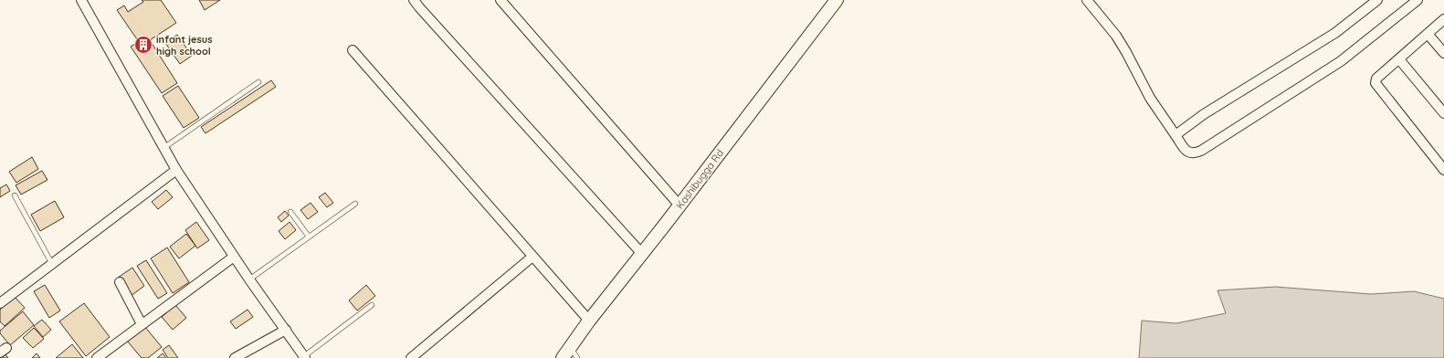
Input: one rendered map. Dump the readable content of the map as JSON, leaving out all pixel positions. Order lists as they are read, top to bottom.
{
  "streets": {
    "main road": ["Kashibugga Rd"]
  },
  "places": {
    "building": ["infant jesus high school"]
  }
}
